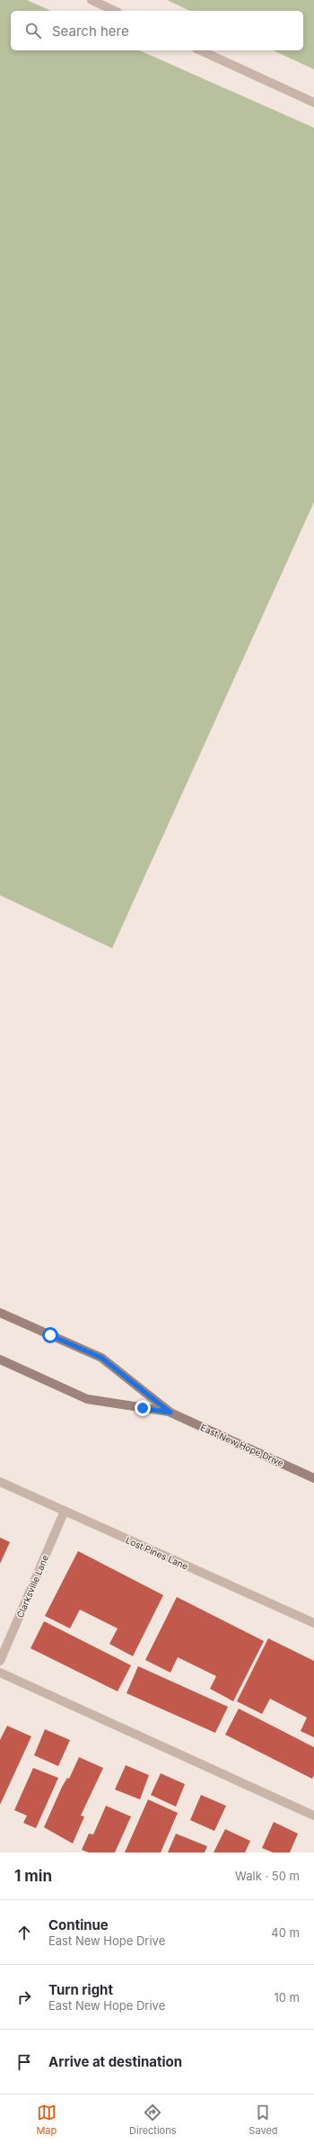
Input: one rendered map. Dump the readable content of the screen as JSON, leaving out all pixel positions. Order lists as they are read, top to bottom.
{
  "streets": {
    "main road": ["East New Hope Drive"],
    "street": ["Lost Pines Lane", "Clarksville Lane"]
  },
  "crossings": [
    ["Lost Pines Lane", "Clarksville Lane"]
  ],
  "page": {
    "search": "Search here",
    "heading": ["1 min", "Walk · 50 m"],
    "list": [
      ["Continue", "East New Hope Drive", "40 m"],
      ["Turn right", "East New Hope Drive", "10 m"],
      "Arrive at destination"
    ],
    "nav": ["Map", "Directions", "Saved"]
  }
}
